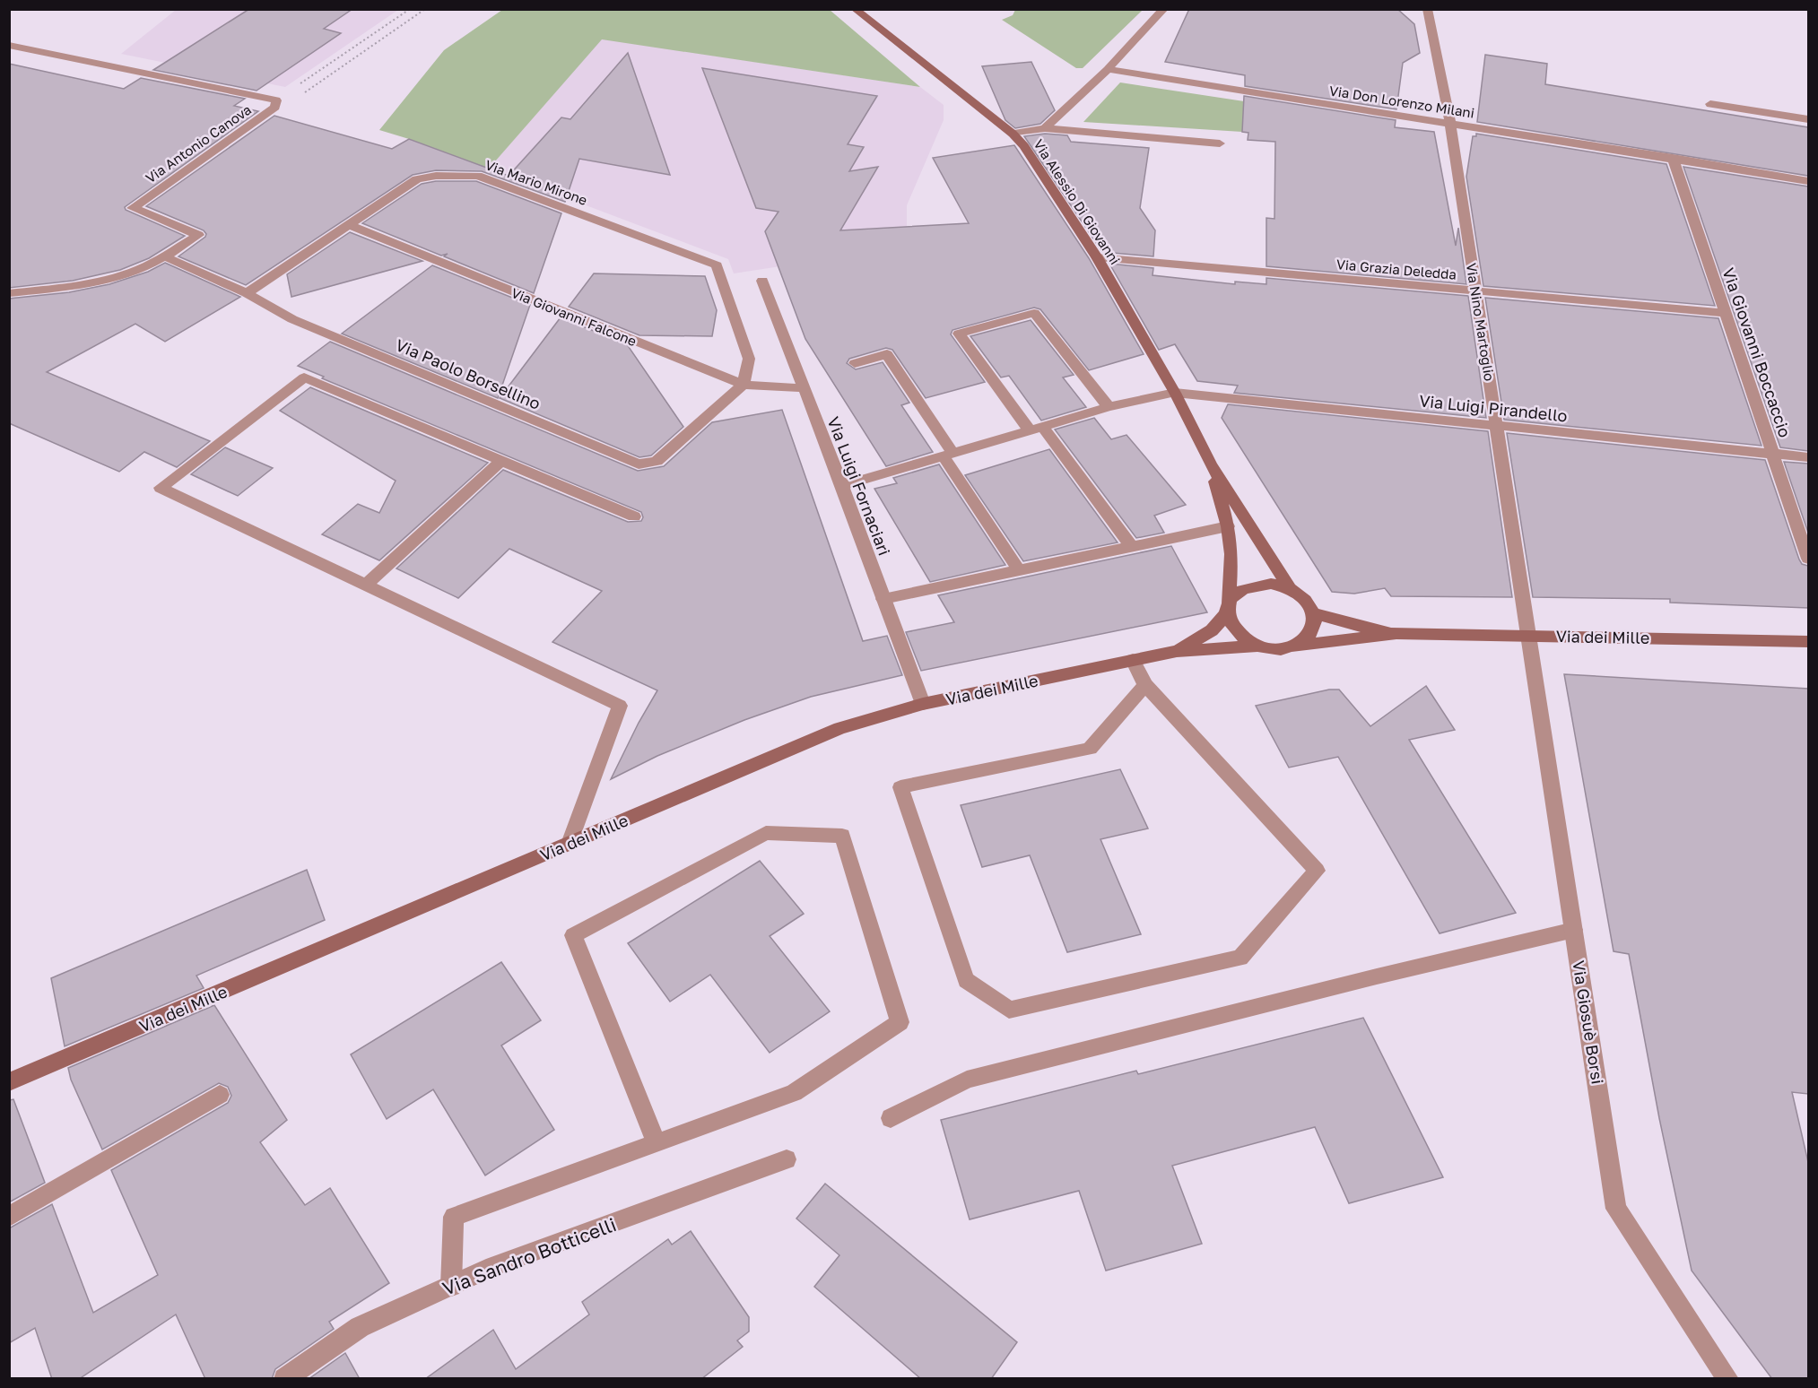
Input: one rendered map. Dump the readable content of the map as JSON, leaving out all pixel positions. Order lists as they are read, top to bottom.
{
  "streets": {
    "main road": ["Via Alessio Di Giovanni", "Via dei Mille"],
    "street": [
      "Via Don Lorenzo Milani",
      "Via Antonio Canova",
      "Via Mario Mirone",
      "Via Grazia Deledda",
      "Via Giovanni Falcone",
      "Via Nino Martoglio",
      "Via Giovanni Boccaccio",
      "Via Paolo Borsellino",
      "Via Luigi Pirandello",
      "Via Luigi Fornaciari",
      "Via Giosuè Borsi",
      "Via Sandro Botticelli"
    ]
  },
  "crossings": [
    ["Via Don Lorenzo Milani", "Via Nino Martoglio"],
    ["Via Don Lorenzo Milani", "Via Giovanni Boccaccio"],
    ["Via Antonio Canova", "Via Paolo Borsellino"],
    ["Via Mario Mirone", "Via Giovanni Falcone"],
    ["Via Mario Mirone", "Via Paolo Borsellino"],
    ["Via Alessio Di Giovanni", "Via Grazia Deledda"],
    ["Via Alessio Di Giovanni", "Via Luigi Pirandello"],
    ["Via Grazia Deledda", "Via Nino Martoglio"],
    ["Via Grazia Deledda", "Via Giovanni Boccaccio"],
    ["Via Giovanni Falcone", "Via Paolo Borsellino"],
    ["Via Giovanni Falcone", "Via Luigi Fornaciari"],
    ["Via Nino Martoglio", "Via Luigi Pirandello"],
    ["Via Nino Martoglio", "Via dei Mille"],
    ["Via Nino Martoglio", "Via Giosuè Borsi"],
    ["Via Giovanni Boccaccio", "Via Luigi Pirandello"],
    ["Via Luigi Pirandello", "Via Luigi Fornaciari"],
    ["Via Luigi Fornaciari", "Via dei Mille"],
    ["Via dei Mille", "Via Giosuè Borsi"]
  ]
}
